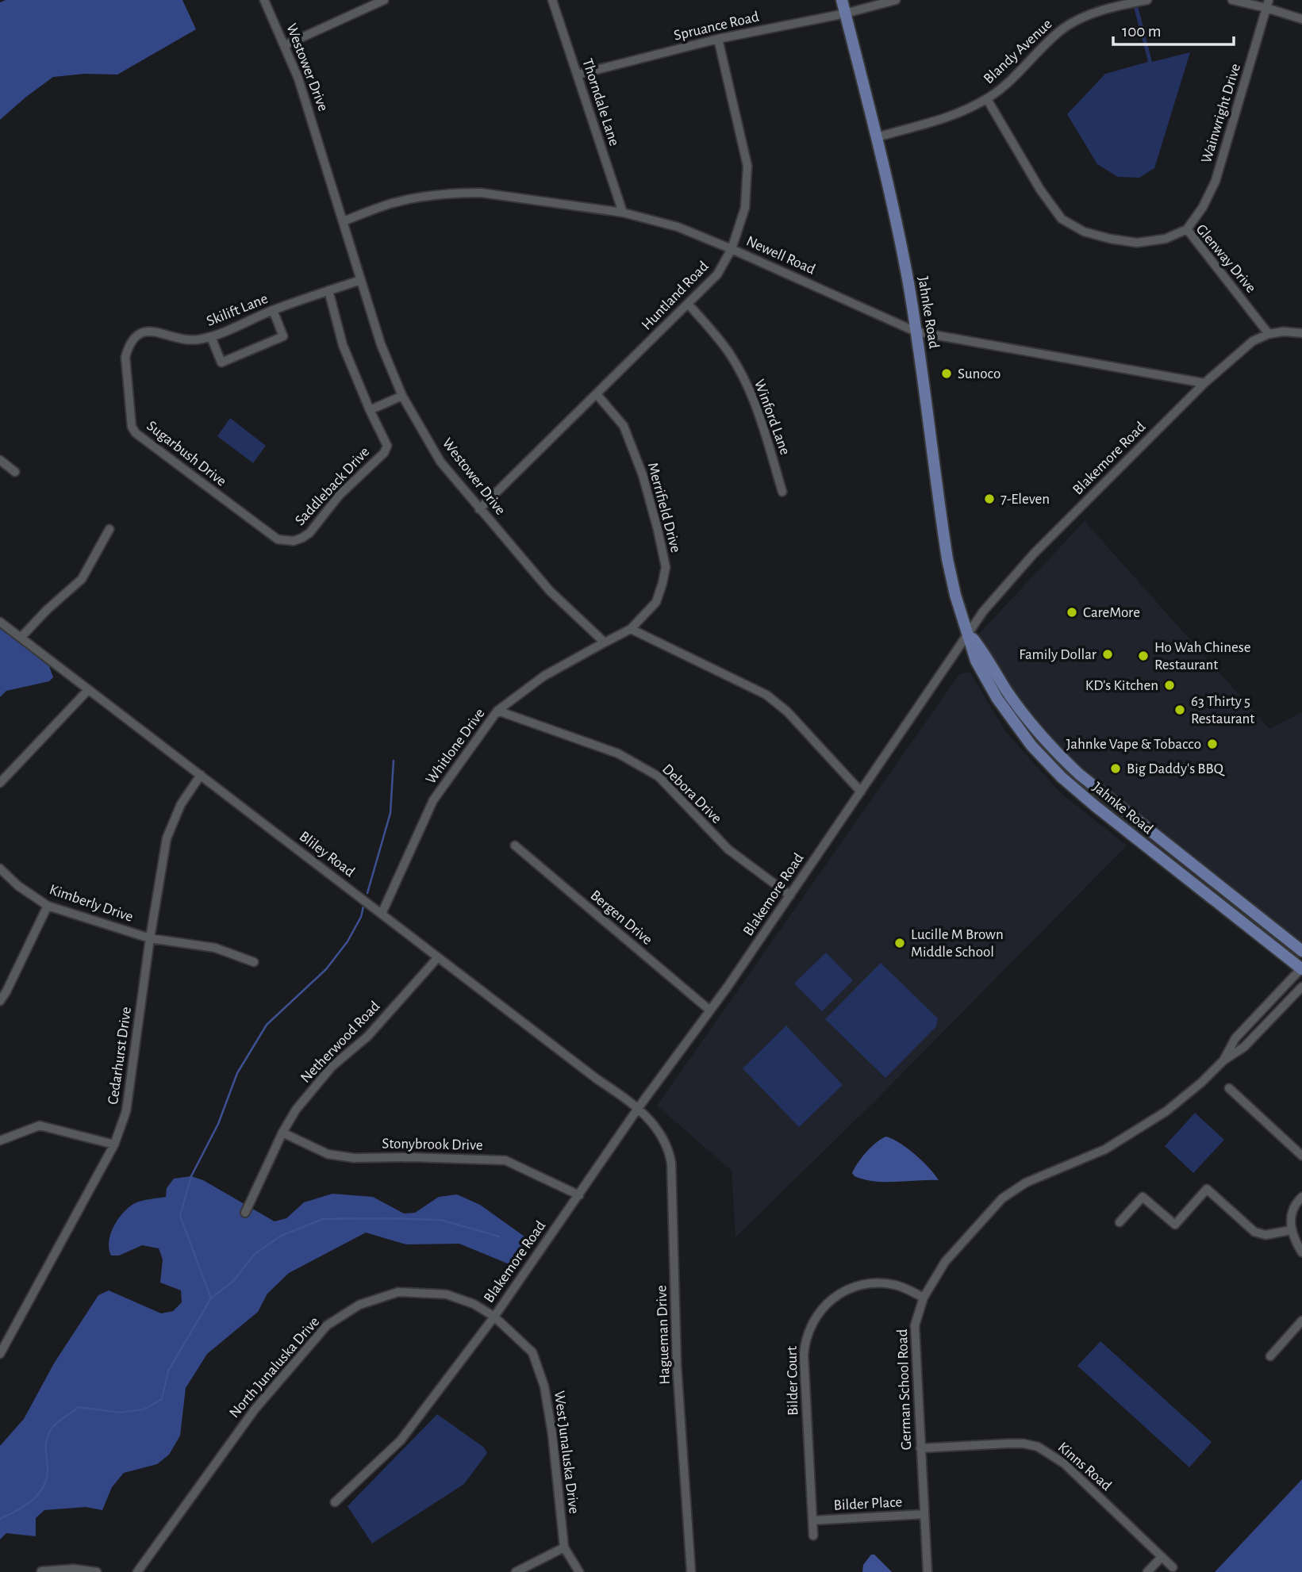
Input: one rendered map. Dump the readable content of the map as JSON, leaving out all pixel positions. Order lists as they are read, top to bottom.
{
  "streets": {
    "main road": ["Jahnke Road"],
    "street": [
      "Spruance Road",
      "Blandy Avenue",
      "Westower Drive",
      "Thorndale Lane",
      "Wainwright Drive",
      "Newell Road",
      "Glenway Drive",
      "Huntland Road",
      "Skilift Lane",
      "Winford Lane",
      "Sugarbush Drive",
      "Blakemore Road",
      "Saddleback Drive",
      "Merrifield Drive",
      "Whitlone Drive",
      "Debora Drive",
      "Bliley Road",
      "Kimberly Drive",
      "Bergen Drive",
      "Netherwood Road",
      "Cedarhurst Drive",
      "Stonybrook Drive",
      "Hagueman Drive",
      "North Junaluska Drive",
      "Bilder Court",
      "German School Road",
      "West Junaluska Drive",
      "Kinns Road",
      "Bilder Place"
    ]
  },
  "crossings": [
    ["Spruance Road", "Thorndale Lane"],
    ["Spruance Road", "Huntland Road"],
    ["Spruance Road", "Jahnke Road"],
    ["Blandy Avenue", "Glenway Drive"],
    ["Blandy Avenue", "Jahnke Road"],
    ["Westower Drive", "Newell Road"],
    ["Westower Drive", "Huntland Road"],
    ["Westower Drive", "Skilift Lane"],
    ["Westower Drive", "Whitlone Drive"],
    ["Thorndale Lane", "Newell Road"],
    ["Wainwright Drive", "Glenway Drive"],
    ["Newell Road", "Huntland Road"],
    ["Newell Road", "Jahnke Road"],
    ["Newell Road", "Blakemore Road"],
    ["Glenway Drive", "Blakemore Road"],
    ["Huntland Road", "Winford Lane"],
    ["Huntland Road", "Merrifield Drive"],
    ["Skilift Lane", "Sugarbush Drive"],
    ["Jahnke Road", "Blakemore Road"],
    ["Jahnke Road", "German School Road"],
    ["Sugarbush Drive", "Saddleback Drive"],
    ["Blakemore Road", "Debora Drive"],
    ["Blakemore Road", "Bliley Road"],
    ["Blakemore Road", "Bergen Drive"],
    ["Blakemore Road", "Stonybrook Drive"],
    ["Blakemore Road", "Hagueman Drive"],
    ["Blakemore Road", "North Junaluska Drive"],
    ["Blakemore Road", "West Junaluska Drive"],
    ["Whitlone Drive", "Debora Drive"],
    ["Whitlone Drive", "Bliley Road"],
    ["Bliley Road", "Netherwood Road"],
    ["Bliley Road", "Cedarhurst Drive"],
    ["Bliley Road", "Hagueman Drive"],
    ["Kimberly Drive", "Cedarhurst Drive"],
    ["Netherwood Road", "Stonybrook Drive"],
    ["North Junaluska Drive", "West Junaluska Drive"],
    ["Bilder Court", "German School Road"],
    ["Bilder Court", "Bilder Place"],
    ["German School Road", "Kinns Road"],
    ["German School Road", "Bilder Place"]
  ],
  "places": [
    "Sunoco",
    "7-Eleven",
    "CareMore",
    "Family Dollar",
    "Ho Wah Chinese Restaurant",
    "KD's Kitchen",
    "63 Thirty 5 Restaurant",
    "Jahnke Vape & Tobacco",
    "Big Daddy's BBQ",
    "Lucille M Brown Middle School"
  ],
  "scale_bar": "100 m"
}
